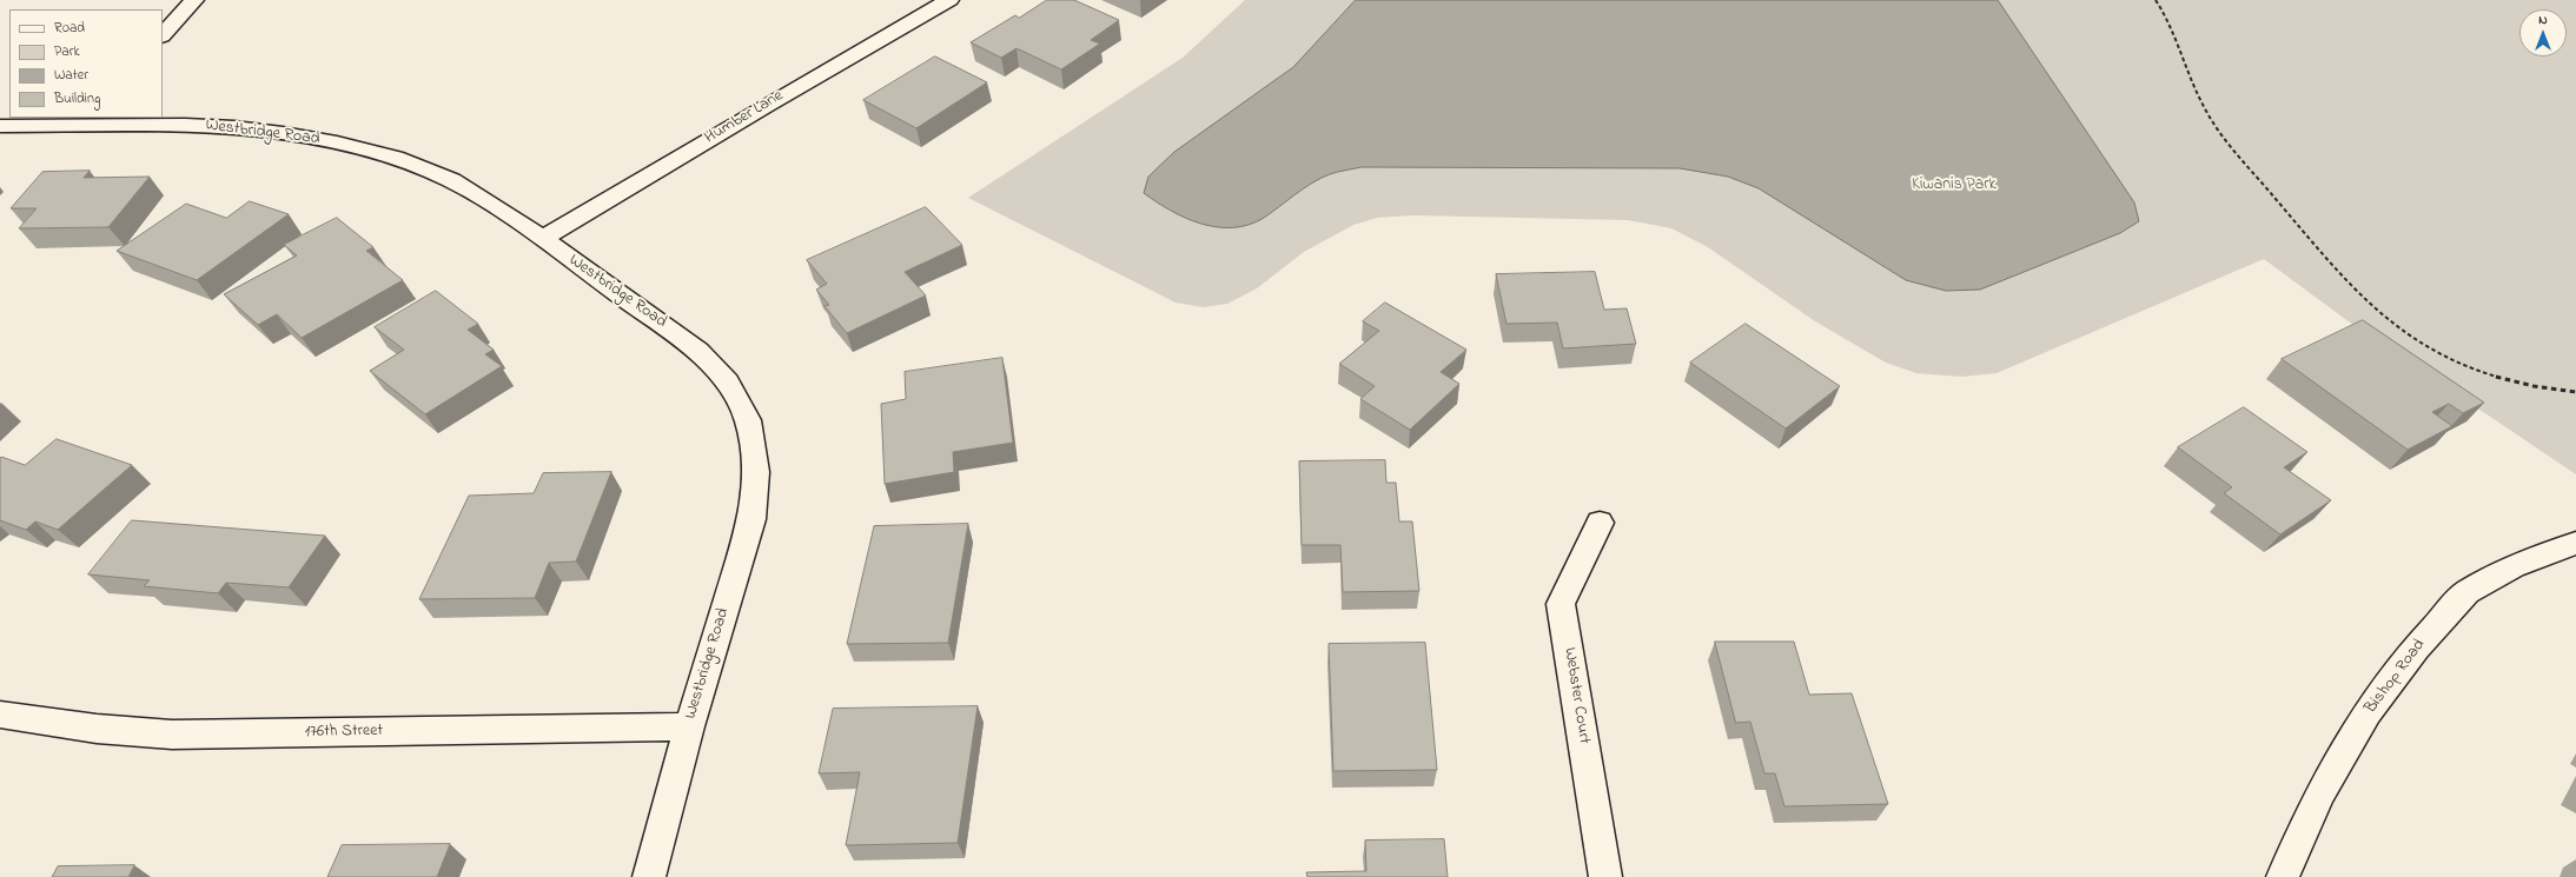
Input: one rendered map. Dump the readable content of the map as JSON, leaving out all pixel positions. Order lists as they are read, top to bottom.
{
  "streets": {
    "street": [
      "Humber Lane",
      "Westbridge Road",
      "Bishop Road",
      "Webster Court",
      "176th Street"
    ]
  },
  "crossings": [
    ["Humber Lane", "Westbridge Road"],
    ["Westbridge Road", "176th Street"]
  ],
  "parks": ["Kiwanis Park"],
  "legend": [
    "Road",
    "Park",
    "Water",
    "Building"
  ],
  "north": "top"
}
